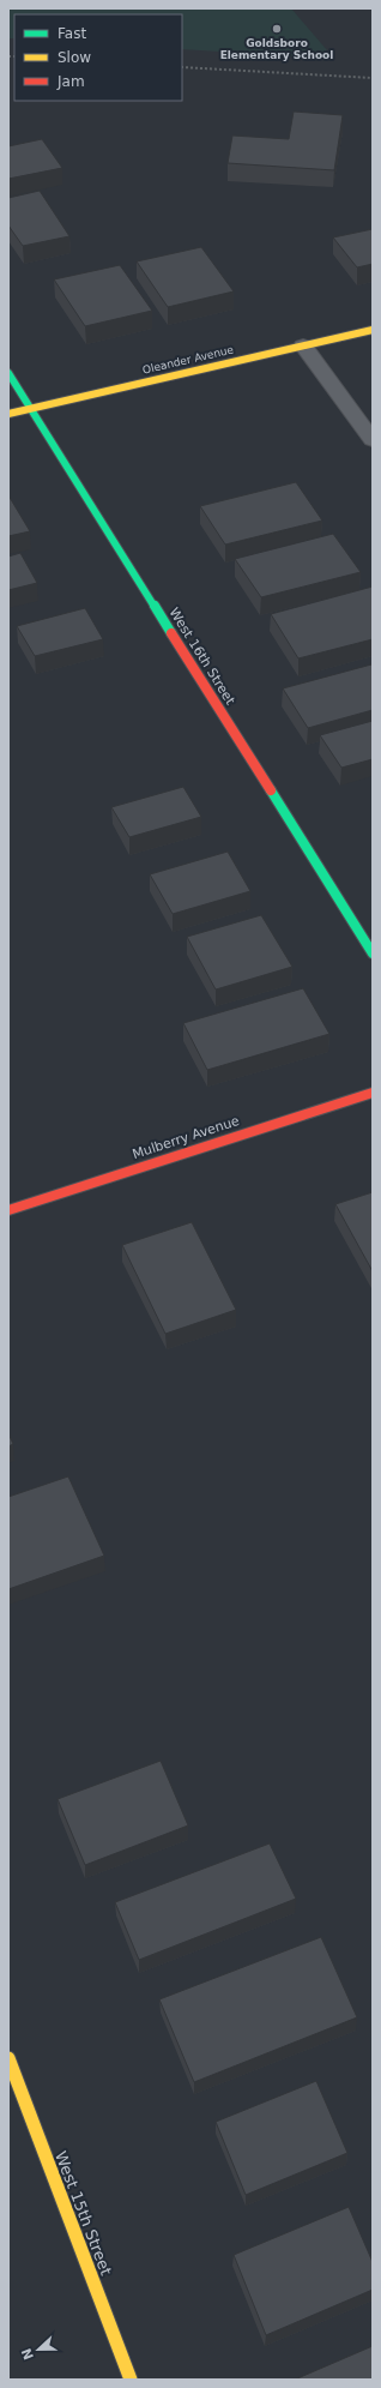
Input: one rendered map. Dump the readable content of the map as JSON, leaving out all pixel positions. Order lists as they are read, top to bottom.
{
  "streets": {
    "street": [
      "Oleander Avenue",
      "West 16th Street",
      "Mulberry Avenue",
      "West 15th Street"
    ]
  },
  "crossings": [
    ["Oleander Avenue", "West 16th Street"]
  ],
  "places": ["Goldsboro Elementary School"],
  "legend": ["Fast", "Slow", "Jam"],
  "north": "left"
}
